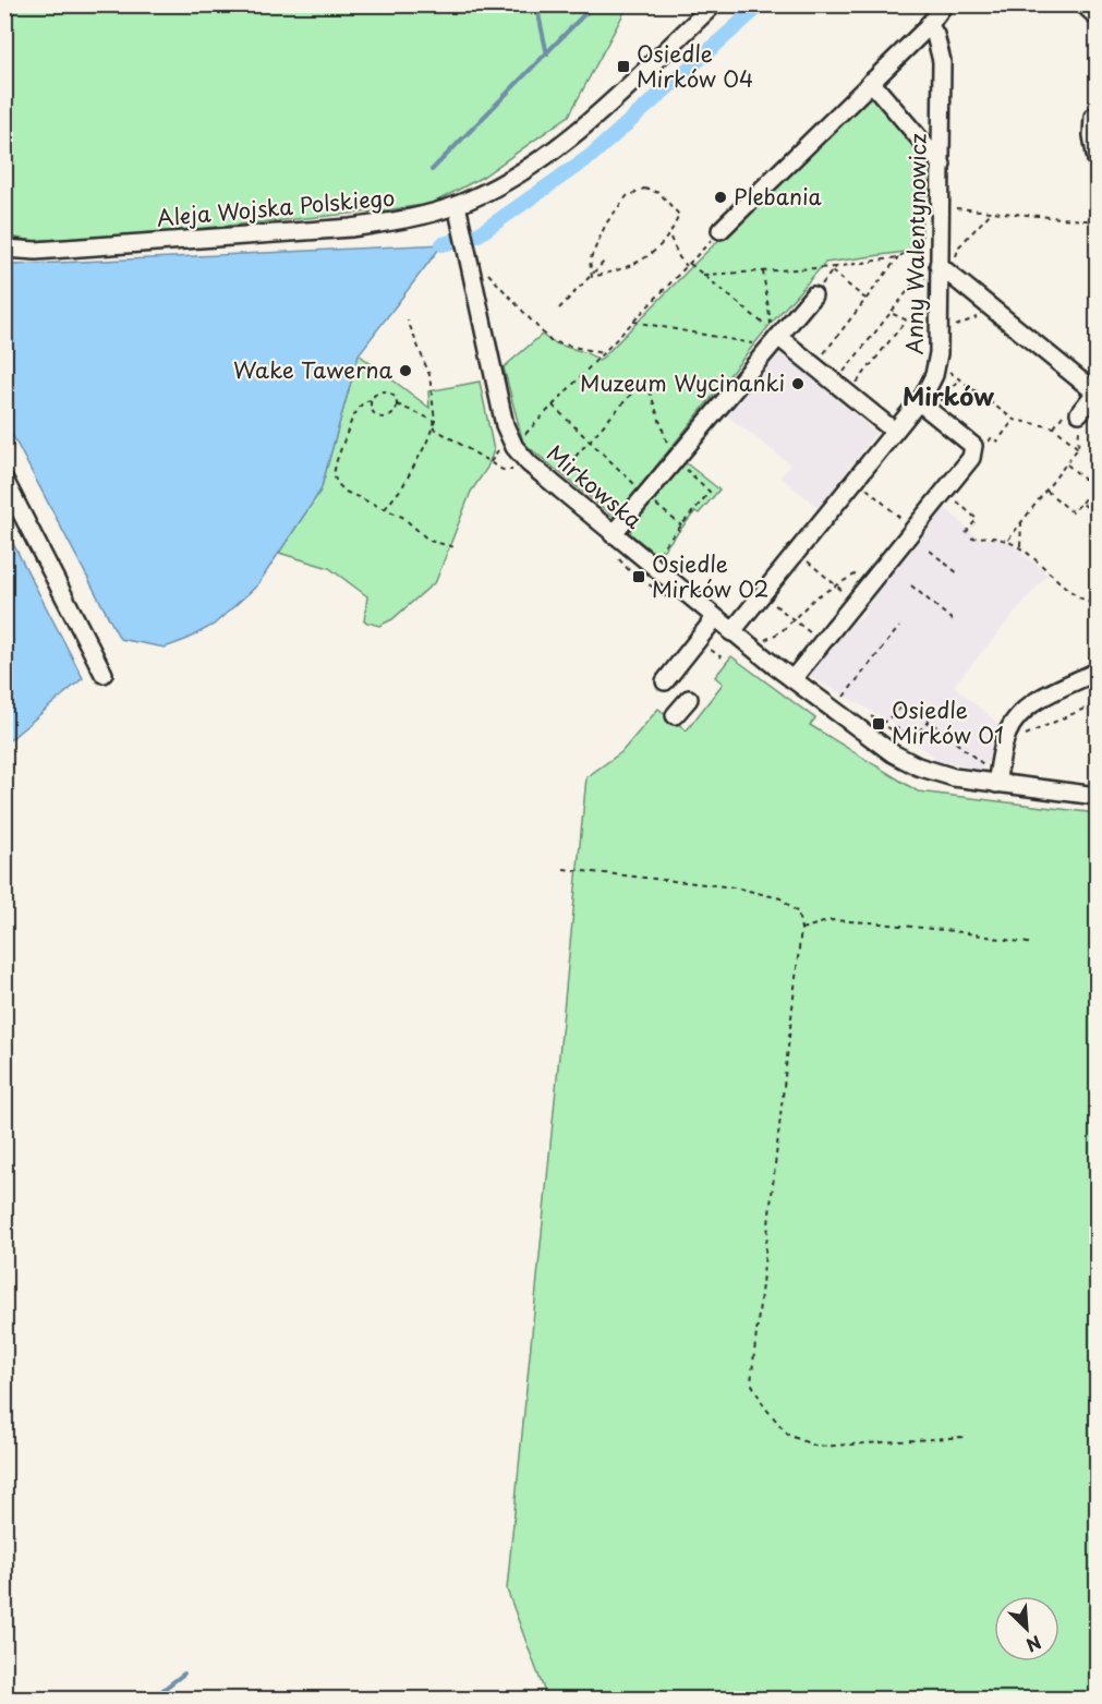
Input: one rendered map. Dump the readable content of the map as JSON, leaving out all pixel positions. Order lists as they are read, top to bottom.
{
  "streets": {
    "street": ["Aleja Wojska Polskiego", "Anny Walentynowicz", "Mirkowska"]
  },
  "crossings": [
    ["Aleja Wojska Polskiego", "Mirkowska"],
    ["Anny Walentynowicz", "Mirkowska"]
  ],
  "districts": ["Mirków"],
  "places": {
    "transit": ["Osiedle Mirków 04", "Osiedle Mirków 02", "Osiedle Mirków 01"],
    "other": ["Plebania", "Wake Tawerna", "Muzeum Wycinanki"]
  },
  "north": "bottom right"
}
